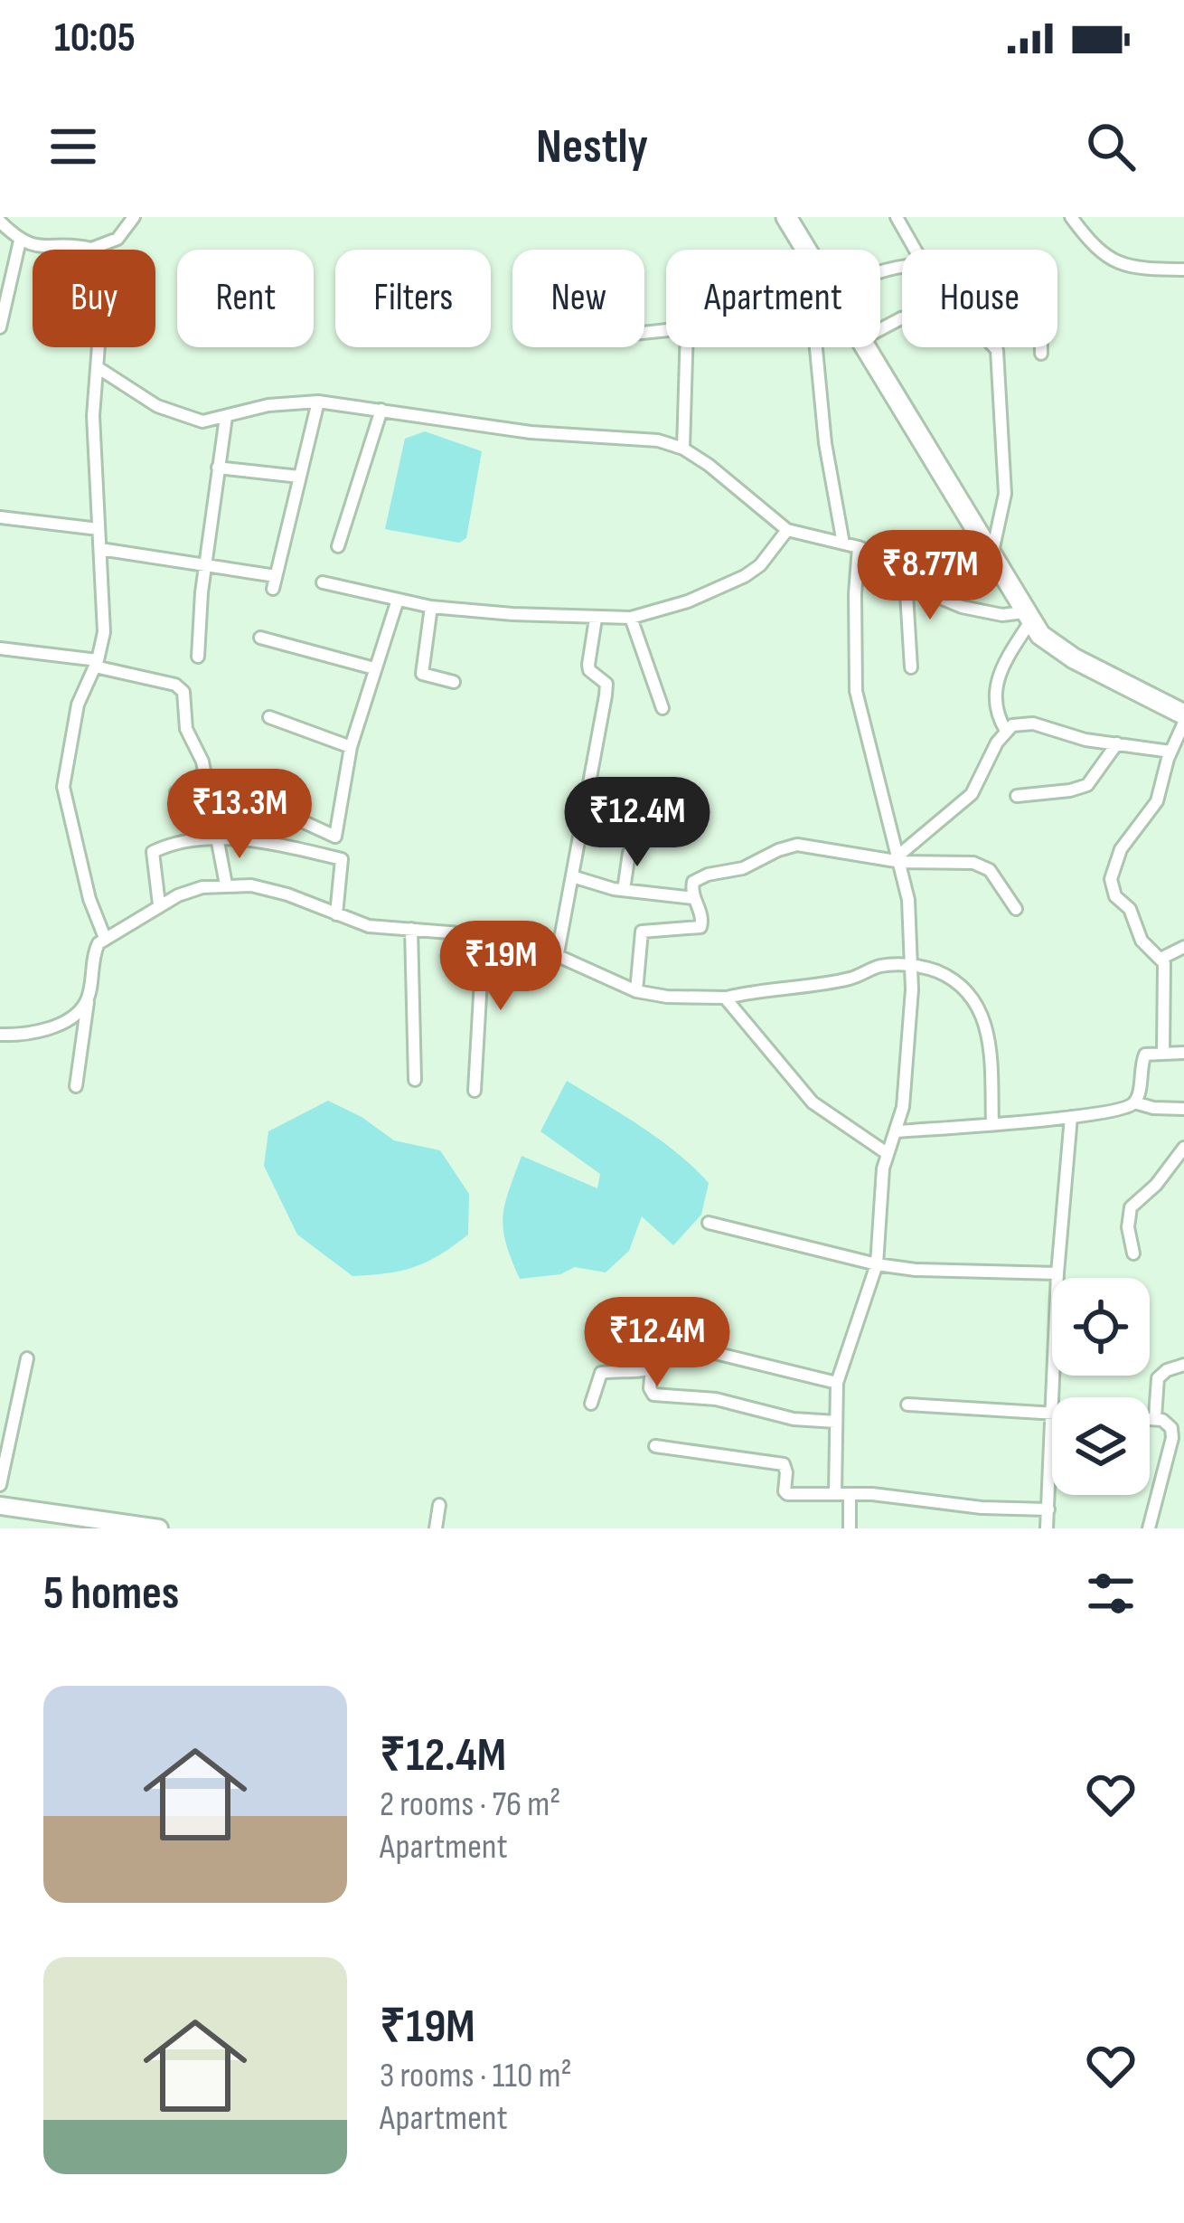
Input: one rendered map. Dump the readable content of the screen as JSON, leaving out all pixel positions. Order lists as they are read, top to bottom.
{
  "page": {
    "status": "10:05",
    "header": "Nestly",
    "chip": [
      "Buy",
      "Rent",
      "Filters",
      "New",
      "Apartment",
      "House"
    ],
    "price": [
      "₹8.77M",
      "₹13.3M",
      "₹12.4M",
      "₹19M",
      "₹12.4M"
    ],
    "heading": "5 homes",
    "list": [
      {
        "name": "₹12.4M",
        "note": "2 rooms · 76 m² · Apartment"
      },
      {
        "name": "₹19M",
        "note": "3 rooms · 110 m² · Apartment"
      }
    ]
  }
}
